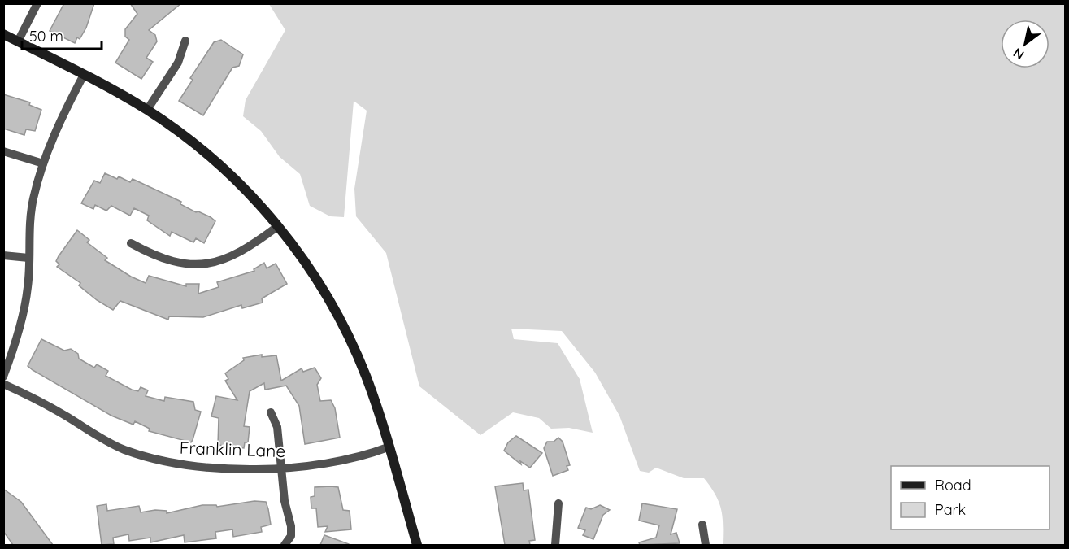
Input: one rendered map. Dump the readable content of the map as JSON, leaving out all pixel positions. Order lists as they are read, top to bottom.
{
  "streets": {
    "street": ["Franklin Lane"]
  },
  "legend": ["Road", "Park"],
  "scale_bar": "50 m",
  "north": "bottom left"
}
